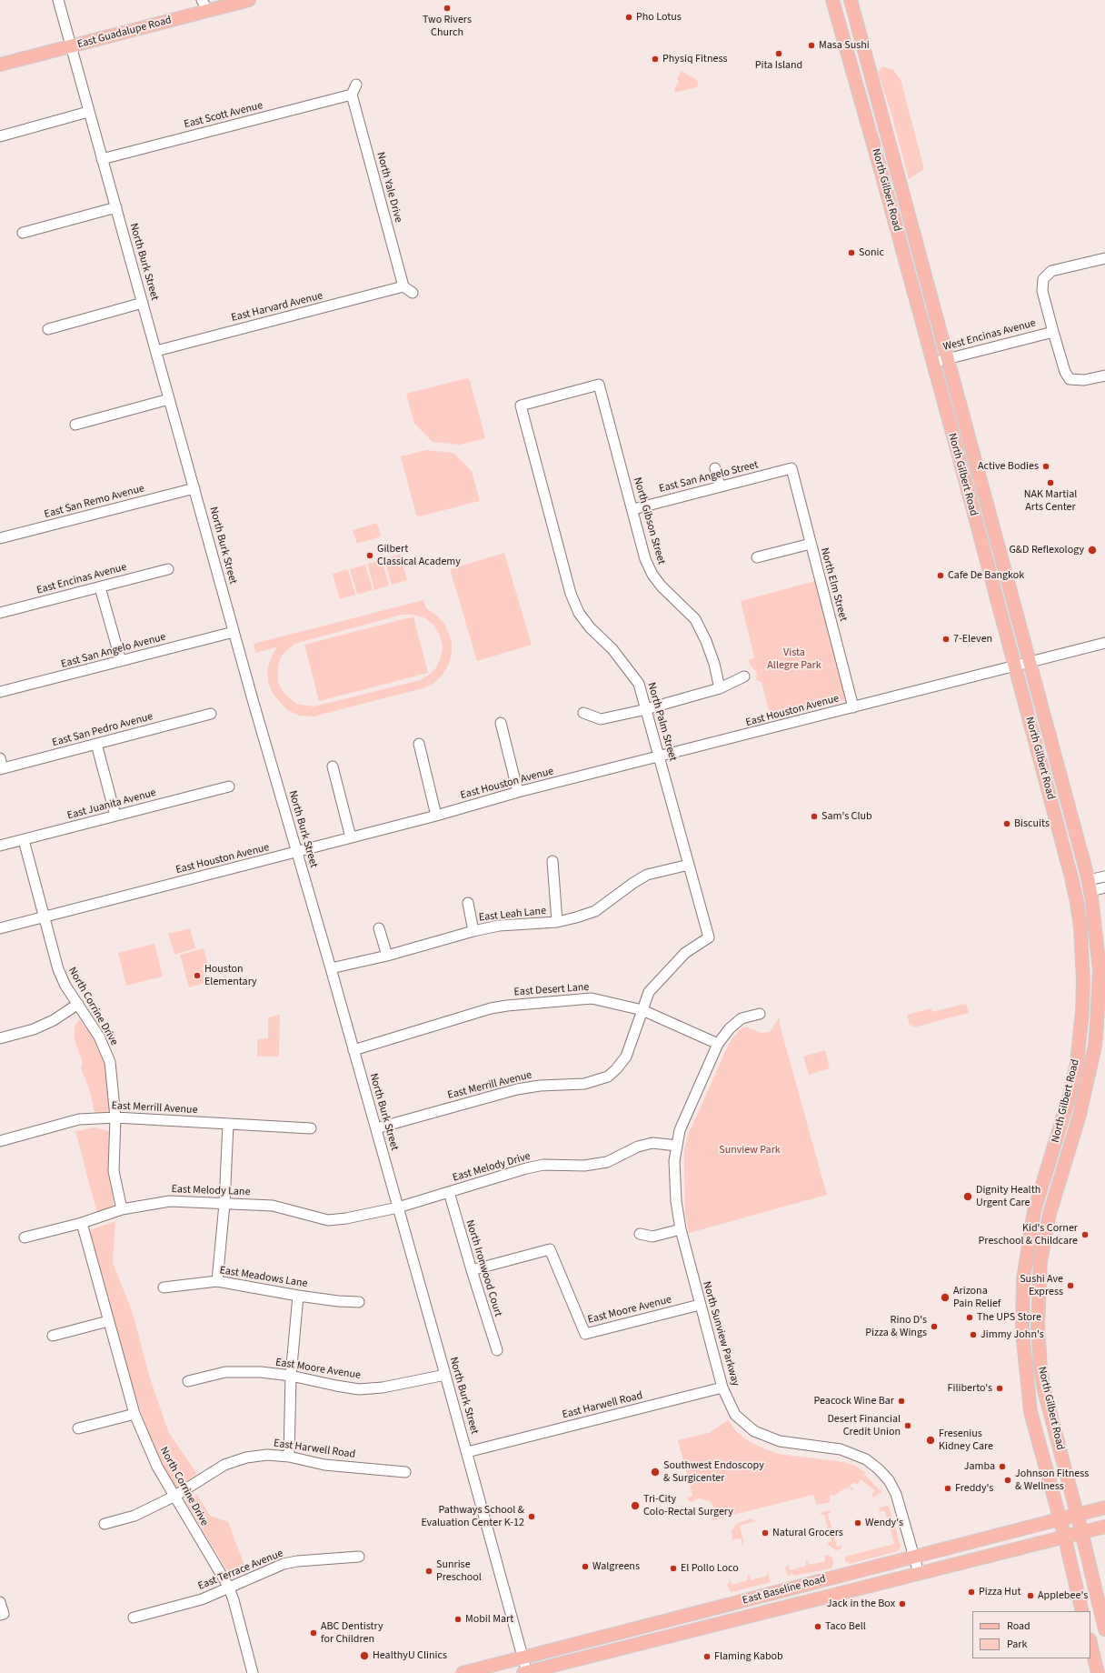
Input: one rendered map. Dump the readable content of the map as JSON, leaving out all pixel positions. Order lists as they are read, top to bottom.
{
  "streets": {
    "main road": ["East Guadalupe Road", "North Gilbert Road", "East Baseline Road"],
    "street": [
      "East Scott Avenue",
      "North Yale Drive",
      "North Burk Street",
      "East Harvard Avenue",
      "West Encinas Avenue",
      "East San Angelo Street",
      "East San Remo Avenue",
      "North Gibson Street",
      "East Encinas Avenue",
      "North Elm Street",
      "East San Angelo Avenue",
      "East Houston Avenue",
      "North Palm Street",
      "East San Pedro Avenue",
      "East Juanita Avenue",
      "East Leah Lane",
      "East Desert Lane",
      "North Corrine Drive",
      "East Merrill Avenue",
      "East Melody Drive",
      "East Melody Lane",
      "North Ironwood Court",
      "East Meadows Lane",
      "East Moore Avenue",
      "North Sunview Parkway",
      "East Harwell Road",
      "East Terrace Avenue"
    ]
  },
  "crossings": [
    ["East Guadalupe Road", "North Burk Street"],
    ["East Scott Avenue", "North Yale Drive"],
    ["East Scott Avenue", "North Burk Street"],
    ["North Yale Drive", "East Harvard Avenue"],
    ["North Gilbert Road", "West Encinas Avenue"],
    ["North Gilbert Road", "East Houston Avenue"],
    ["North Gilbert Road", "East Baseline Road"],
    ["North Burk Street", "East Harvard Avenue"],
    ["North Burk Street", "East San Remo Avenue"],
    ["North Burk Street", "East San Angelo Avenue"],
    ["North Burk Street", "East Houston Avenue"],
    ["North Burk Street", "East Leah Lane"],
    ["North Burk Street", "East Desert Lane"],
    ["North Burk Street", "East Merrill Avenue"],
    ["North Burk Street", "East Melody Drive"],
    ["North Burk Street", "East Melody Lane"],
    ["North Burk Street", "East Moore Avenue"],
    ["North Burk Street", "East Harwell Road"],
    ["North Burk Street", "East Baseline Road"],
    ["East San Angelo Street", "North Gibson Street"],
    ["East San Angelo Street", "North Elm Street"],
    ["North Gibson Street", "North Palm Street"],
    ["North Elm Street", "East Houston Avenue"],
    ["East Houston Avenue", "North Palm Street"],
    ["East Houston Avenue", "North Corrine Drive"],
    ["North Palm Street", "East Leah Lane"],
    ["North Palm Street", "East Merrill Avenue"],
    ["East Juanita Avenue", "North Corrine Drive"],
    ["East Desert Lane", "East Merrill Avenue"],
    ["East Desert Lane", "North Sunview Parkway"],
    ["North Corrine Drive", "East Merrill Avenue"],
    ["North Corrine Drive", "East Melody Lane"],
    ["North Corrine Drive", "East Harwell Road"],
    ["North Corrine Drive", "East Terrace Avenue"],
    ["East Melody Drive", "East Melody Lane"],
    ["East Melody Drive", "North Ironwood Court"],
    ["East Melody Drive", "North Sunview Parkway"],
    ["North Ironwood Court", "East Moore Avenue"],
    ["East Moore Avenue", "North Sunview Parkway"],
    ["North Sunview Parkway", "East Harwell Road"],
    ["North Sunview Parkway", "East Baseline Road"]
  ],
  "parks": ["Vista Allegre Park", "Sunview Park"],
  "places": [
    "Two Rivers Church",
    "Pho Lotus",
    "Masa Sushi",
    "Pita Island",
    "Physiq Fitness",
    "Sonic",
    "Active Bodies",
    "NAK Martial Arts Center",
    "G&D Reflexology",
    "Gilbert Classical Academy",
    "Cafe De Bangkok",
    "7-Eleven",
    "Sam's Club",
    "Biscuits",
    "Houston Elementary",
    "Dignity Health Urgent Care",
    "Kid's Corner Preschool & Childcare",
    "Sushi Ave Express",
    "Arizona Pain Relief",
    "The UPS Store",
    "Rino D's Pizza & Wings",
    "Jimmy John's",
    "Filiberto's",
    "Peacock Wine Bar",
    "Desert Financial Credit Union",
    "Fresenius Kidney Care",
    "Jamba",
    "Southwest Endoscopy & Surgicenter",
    "Johnson Fitness & Wellness",
    "Freddy's",
    "Tri-City Colo-Rectal Surgery",
    "Pathways School & Evaluation Center K-12",
    "Wendy's",
    "Natural Grocers",
    "Walgreens",
    "El Pollo Loco",
    "Sunrise Preschool",
    "Pizza Hut",
    "Applebee's",
    "Jack in the Box",
    "Mobil Mart",
    "Taco Bell",
    "ABC Dentistry for Children",
    "HealthyU Clinics",
    "Flaming Kabob"
  ],
  "legend": ["Road", "Park"]
}
